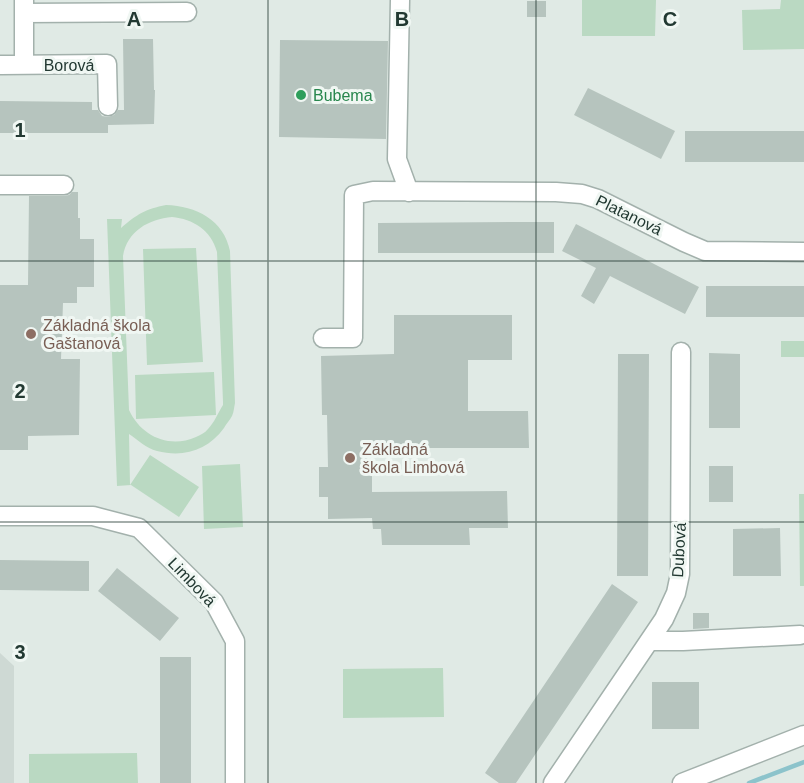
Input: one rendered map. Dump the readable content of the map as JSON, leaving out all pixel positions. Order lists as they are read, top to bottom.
{
  "streets": {
    "street": [
      "Borová",
      "Platanová",
      "Dubová",
      "Limbová"
    ]
  },
  "places": ["Bubema", "Základná škola Gaštanová", "Základná škola Limbová"],
  "grid": {
    "columns": ["A", "B", "C"],
    "rows": ["1", "2", "3"]
  }
}
